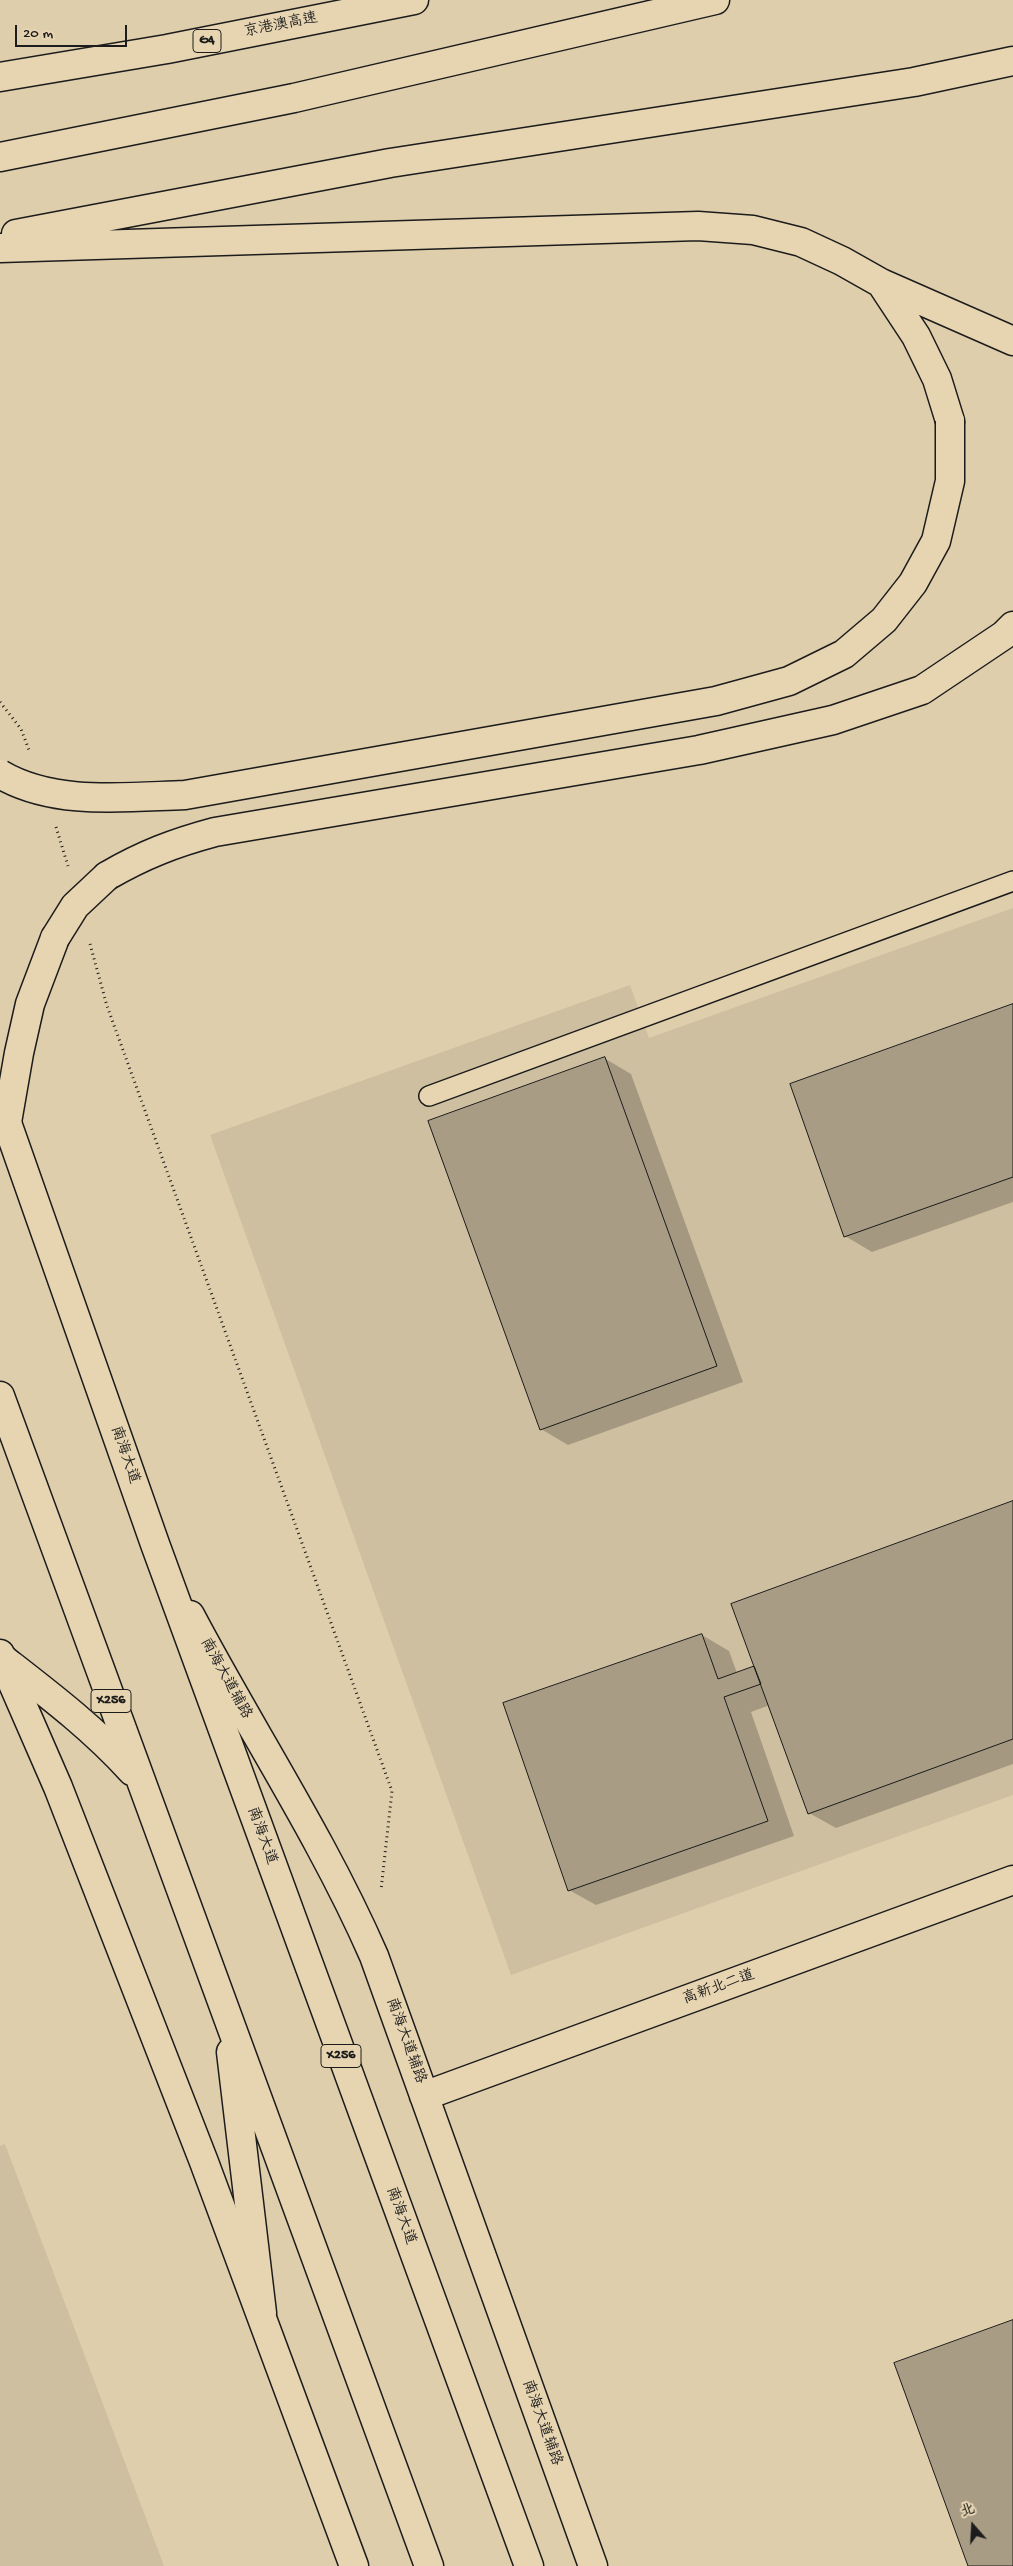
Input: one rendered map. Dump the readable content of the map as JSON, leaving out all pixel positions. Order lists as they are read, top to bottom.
{
  "streets": {
    "main road": [
      "京港澳高速",
      "G4",
      "南海大道",
      "南海大道辅路",
      "X256",
      "高新北二道"
    ]
  },
  "crossings": [
    ["南海大道", "南海大道辅路"],
    ["南海大道辅路", "高新北二道"]
  ],
  "scale_bar": "20 m",
  "north": "top"
}
